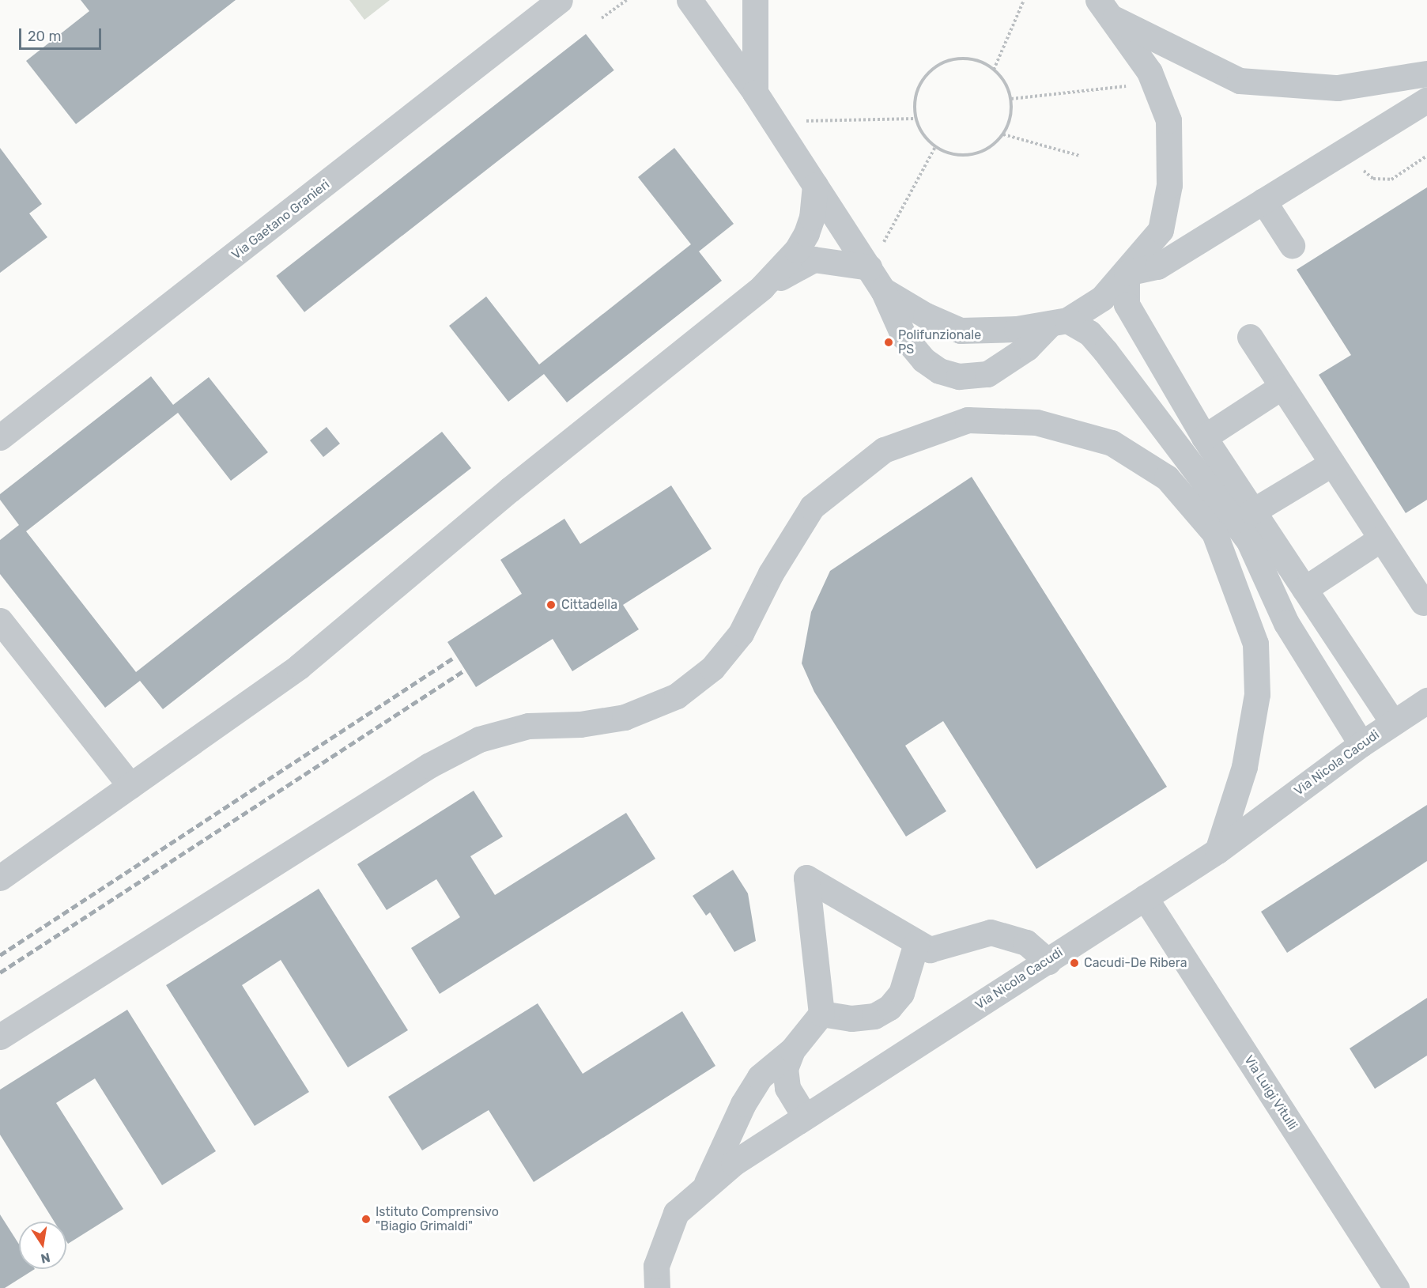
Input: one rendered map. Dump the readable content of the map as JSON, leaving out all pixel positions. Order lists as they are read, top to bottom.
{
  "streets": {
    "street": ["Via Gaetano Granieri", "Via Nicola Cacudi", "Via Luigi Vitulli"]
  },
  "crossings": [
    ["Via Nicola Cacudi", "Via Luigi Vitulli"]
  ],
  "places": [
    "Polifunzionale PS",
    "Cittadella",
    "Cacudi-De Ribera",
    "Istituto Comprensivo \"Biagio Grimaldi\""
  ],
  "scale_bar": "20 m",
  "north": "bottom"
}
